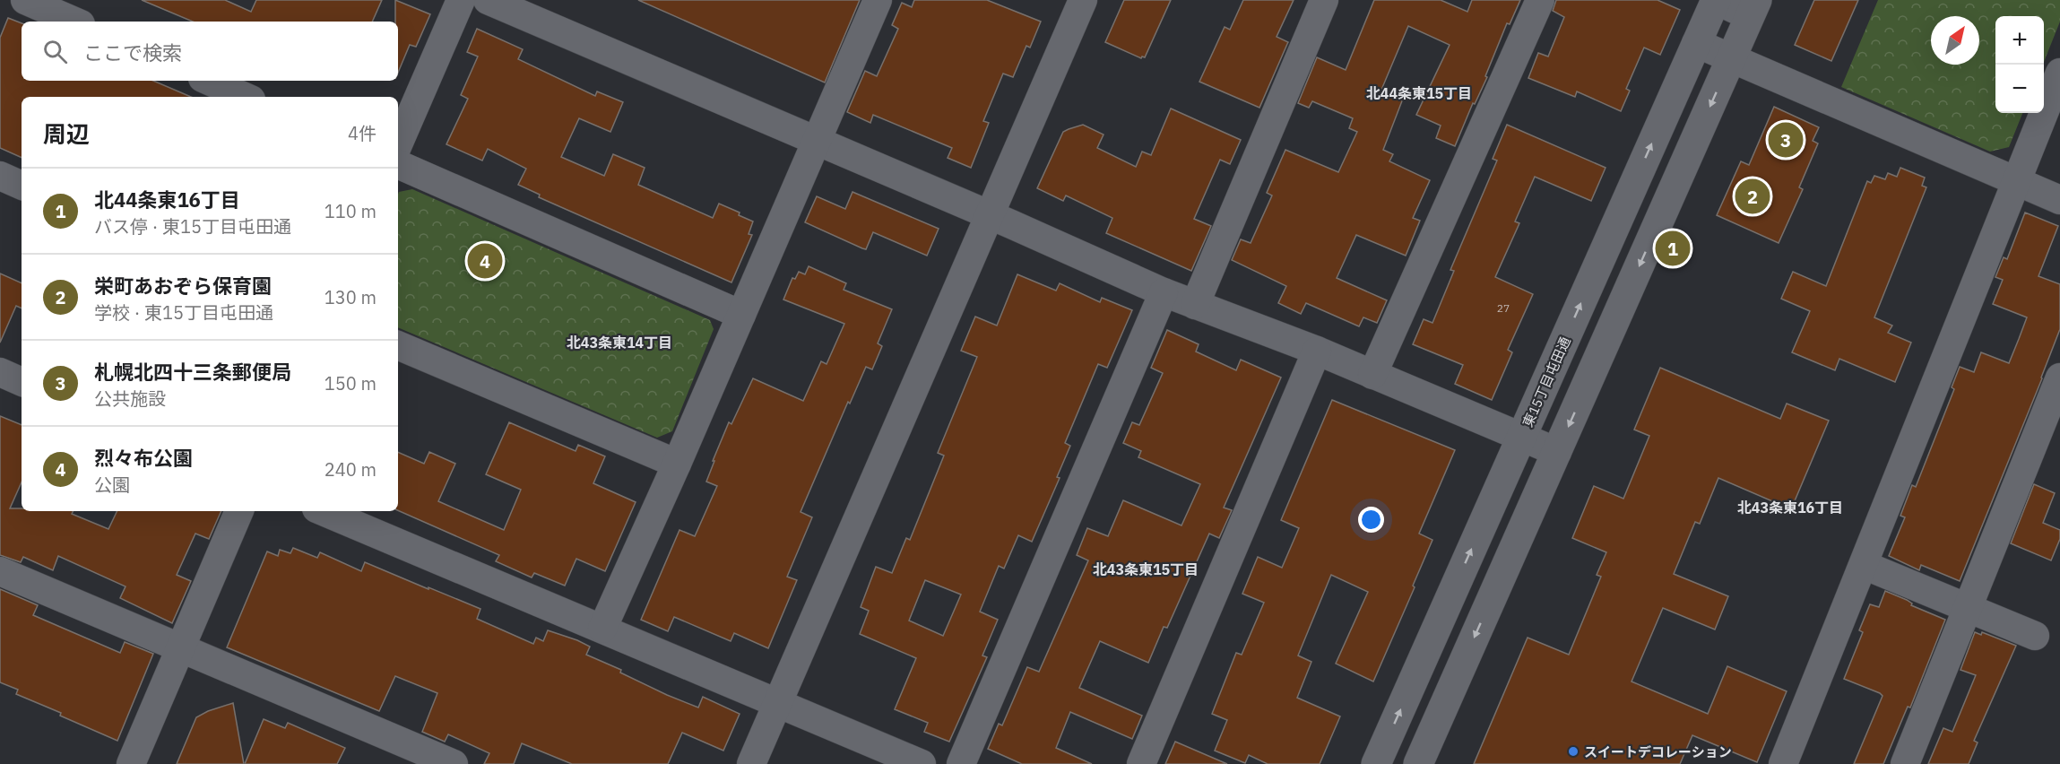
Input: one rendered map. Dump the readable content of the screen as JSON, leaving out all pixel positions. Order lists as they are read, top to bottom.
{
  "streets": {
    "street": ["東15丁目屯田通"]
  },
  "districts": [
    "北44条東15丁目",
    "北43条東14丁目",
    "北43条東16丁目",
    "北43条東15丁目"
  ],
  "places": ["スイートデコレーション"],
  "house_numbers": ["27"],
  "north": "top right",
  "page": {
    "map_buttons": ["+", "−"],
    "search": "ここで検索",
    "heading": ["周辺", "4件"],
    "pins": [
      "3",
      "2",
      "1",
      "4"
    ],
    "list": [
      {
        "mark": "1",
        "name": "北44条東16丁目",
        "note": "バス停 · 東15丁目屯田通",
        "value": "110 m"
      },
      {
        "mark": "2",
        "name": "栄町あおぞら保育園",
        "note": "学校 · 東15丁目屯田通",
        "value": "130 m"
      },
      {
        "mark": "3",
        "name": "札幌北四十三条郵便局",
        "note": "公共施設",
        "value": "150 m"
      },
      {
        "mark": "4",
        "name": "烈々布公園",
        "note": "公園",
        "value": "240 m"
      }
    ]
  }
}
